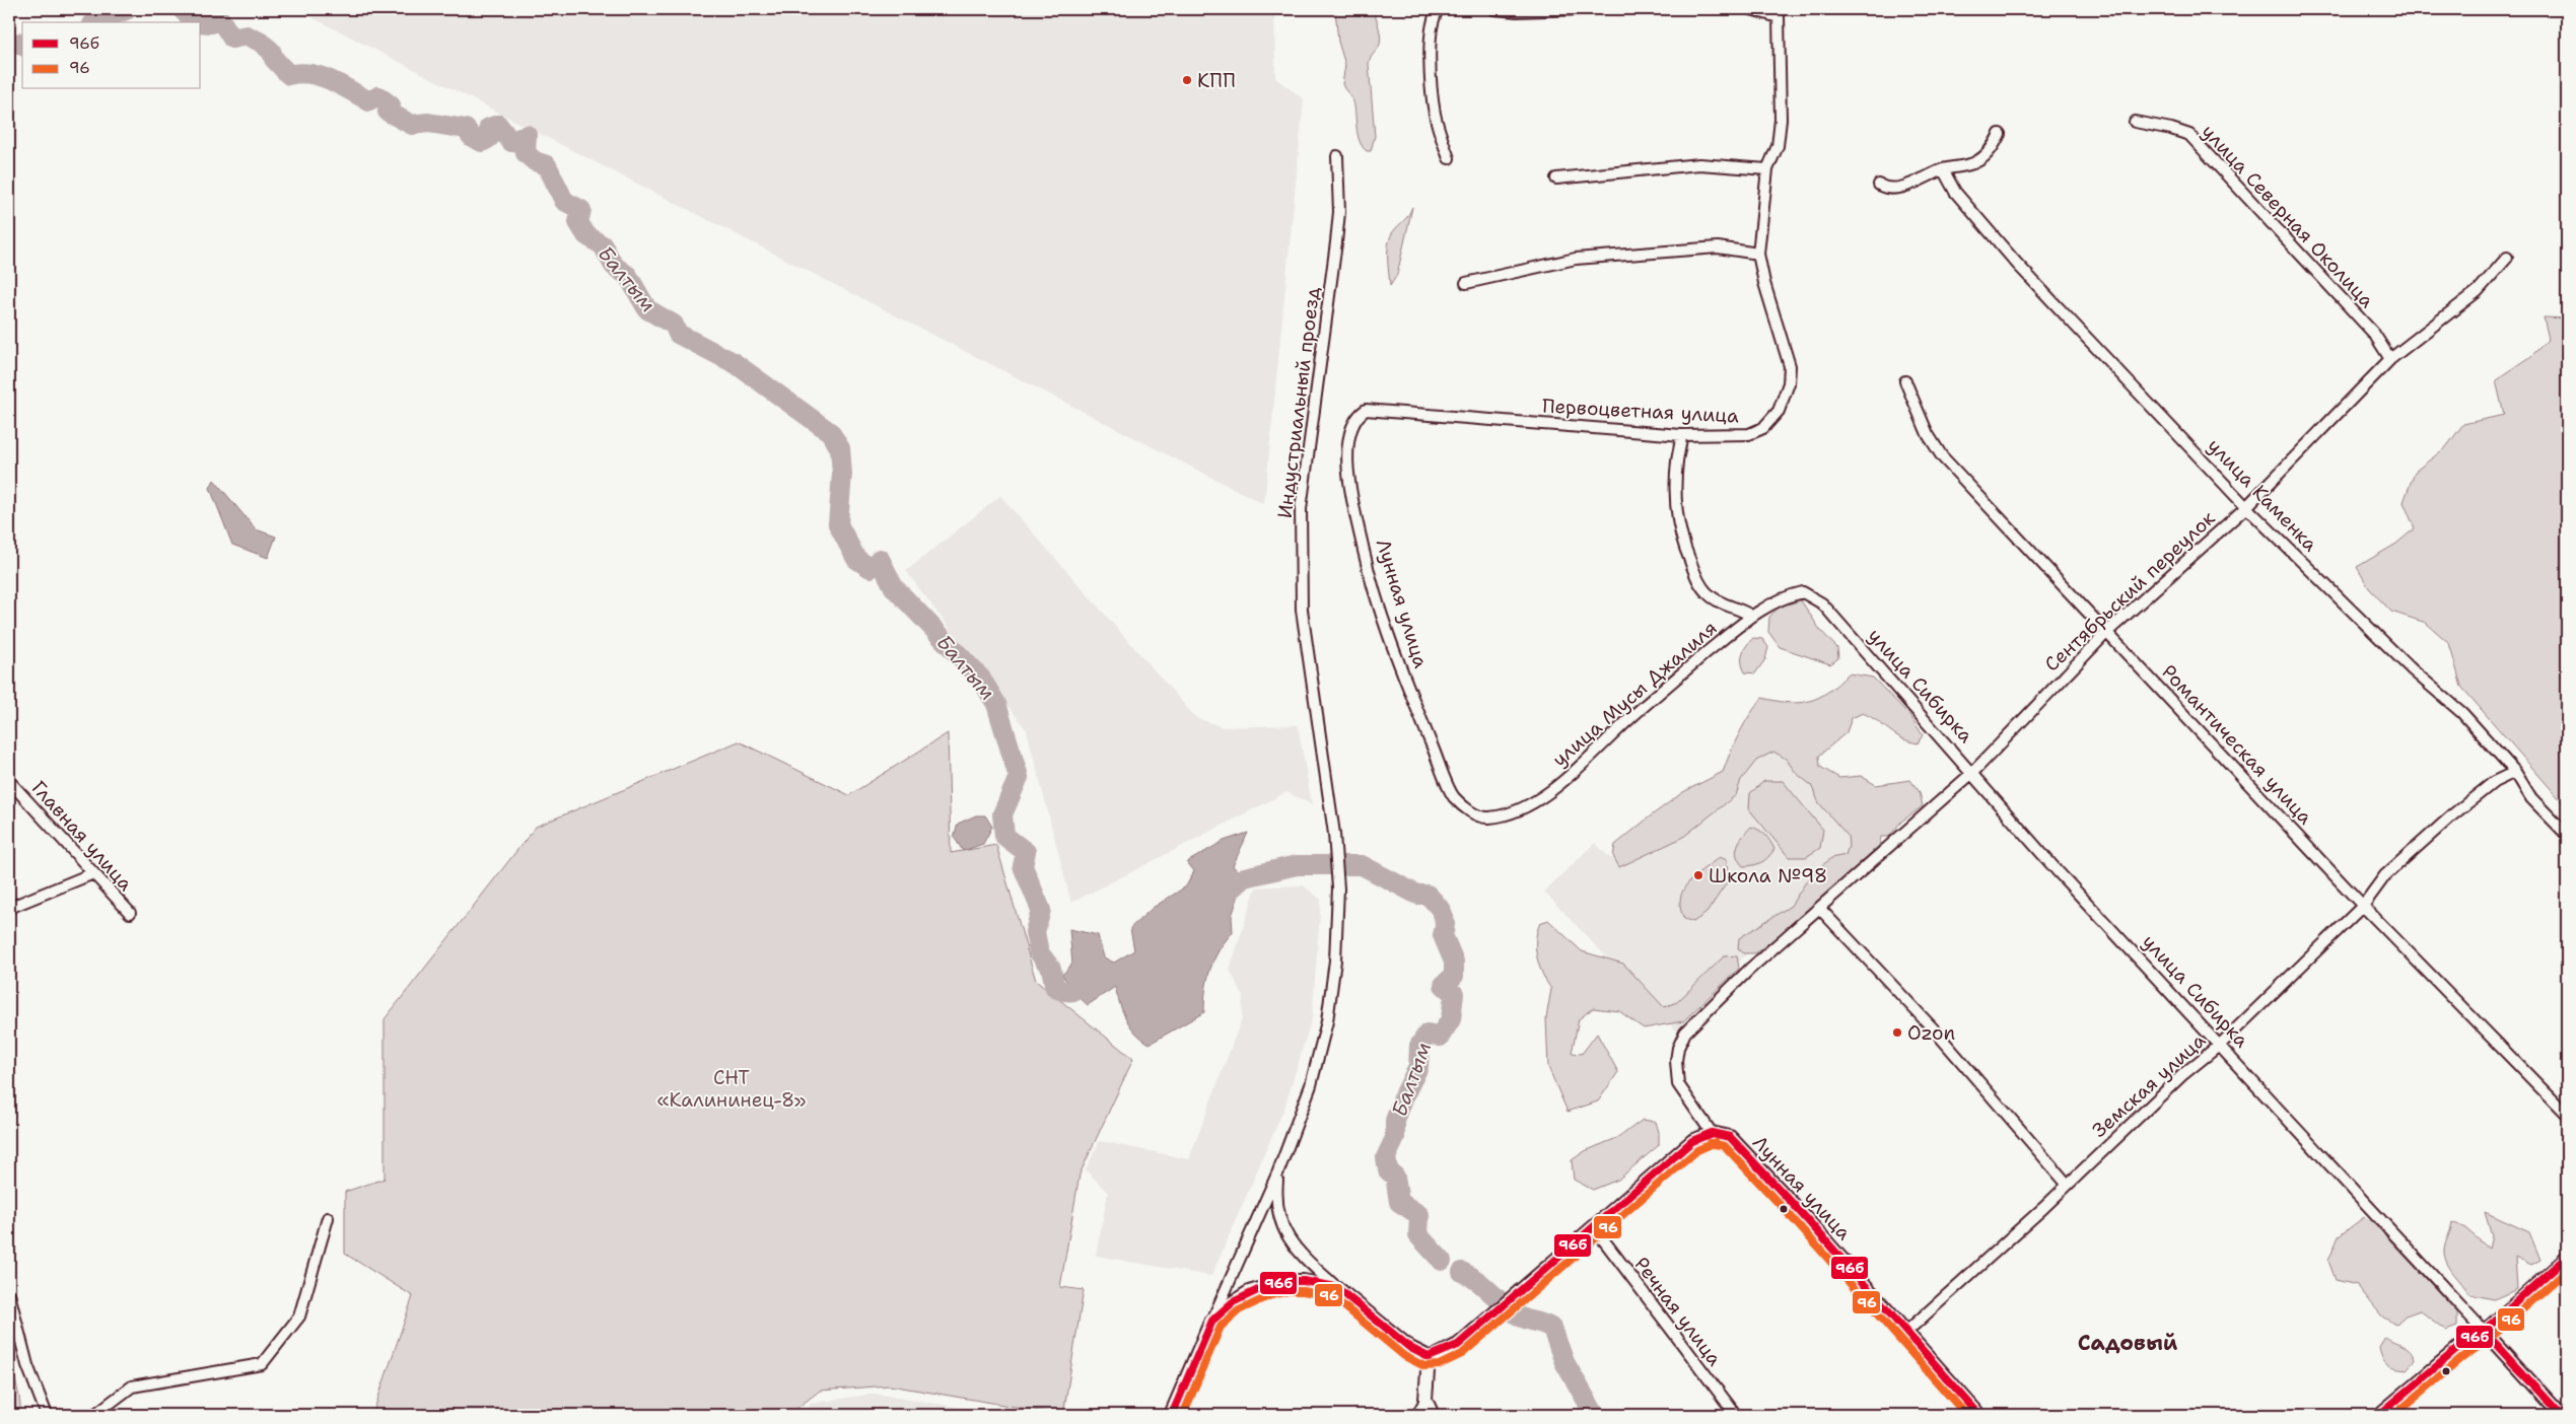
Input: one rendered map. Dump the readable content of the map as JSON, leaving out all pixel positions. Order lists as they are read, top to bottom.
{
  "streets": {
    "street": [
      "улица Северная Околица",
      "Индустриальный проезд",
      "Первоцветная улица",
      "улица Каменка",
      "Сентябрьский переулок",
      "Лунная улица",
      "улица Сибирка",
      "улица Мусы Джалиля",
      "Романтическая улица",
      "Главная улица",
      "Земская улица",
      "Речная улица"
    ]
  },
  "crossings": [
    ["улица Северная Околица", "Сентябрьский переулок"],
    ["Первоцветная улица", "Лунная улица"],
    ["улица Каменка", "Сентябрьский переулок"],
    ["улица Каменка", "Земская улица"],
    ["Сентябрьский переулок", "Лунная улица"],
    ["Сентябрьский переулок", "улица Сибирка"],
    ["Сентябрьский переулок", "Романтическая улица"],
    ["Лунная улица", "улица Мусы Джалиля"],
    ["Лунная улица", "Земская улица"],
    ["улица Сибирка", "улица Мусы Джалиля"],
    ["улица Сибирка", "Земская улица"],
    ["Романтическая улица", "Земская улица"]
  ],
  "districts": ["Садовый"],
  "water": ["Балтым"],
  "parks": ["СНТ «Калининец-8»"],
  "places": ["КПП", "Школа №98", "Ozon"],
  "lines": ["transit line 96б", "transit line 96"],
  "legend": ["96б", "96"]
}
